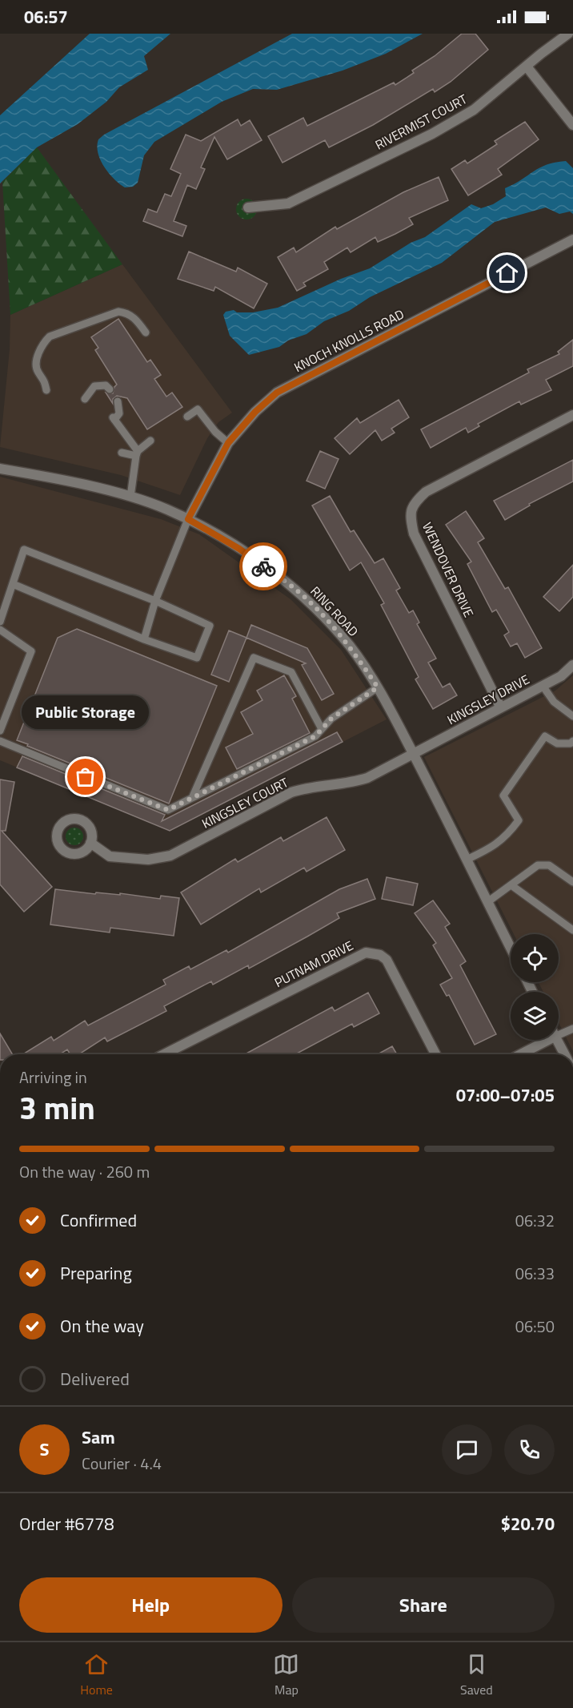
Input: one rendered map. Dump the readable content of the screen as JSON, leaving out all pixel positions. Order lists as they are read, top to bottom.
{
  "streets": {
    "street": [
      "RIVERMIST COURT",
      "KNOCH KNOLLS ROAD",
      "WENDOVER DRIVE",
      "RING ROAD",
      "KINGSLEY DRIVE",
      "KINGSLEY COURT",
      "PUTNAM DRIVE"
    ]
  },
  "crossings": [
    ["KNOCH KNOLLS ROAD", "RING ROAD"],
    ["WENDOVER DRIVE", "KINGSLEY DRIVE"],
    ["RING ROAD", "KINGSLEY DRIVE"],
    ["RING ROAD", "KINGSLEY COURT"],
    ["KINGSLEY DRIVE", "KINGSLEY COURT"]
  ],
  "places": ["Public Storage"],
  "page": {
    "status": "06:57",
    "bubble": "Public Storage",
    "heading": ["3 min", "Arriving in", "07:00–07:05"],
    "panel": [
      "Sam",
      "Courier · 4.4",
      "Order #6778",
      "$20.70"
    ],
    "bar": "On the way · 260 m",
    "list": [
      ["Confirmed", "06:32"],
      ["Preparing", "06:33"],
      ["On the way", "06:50"],
      "Delivered"
    ],
    "round": "S",
    "buttons": ["Help", "Share"],
    "tabs": ["Home", "Map", "Saved"]
  }
}
